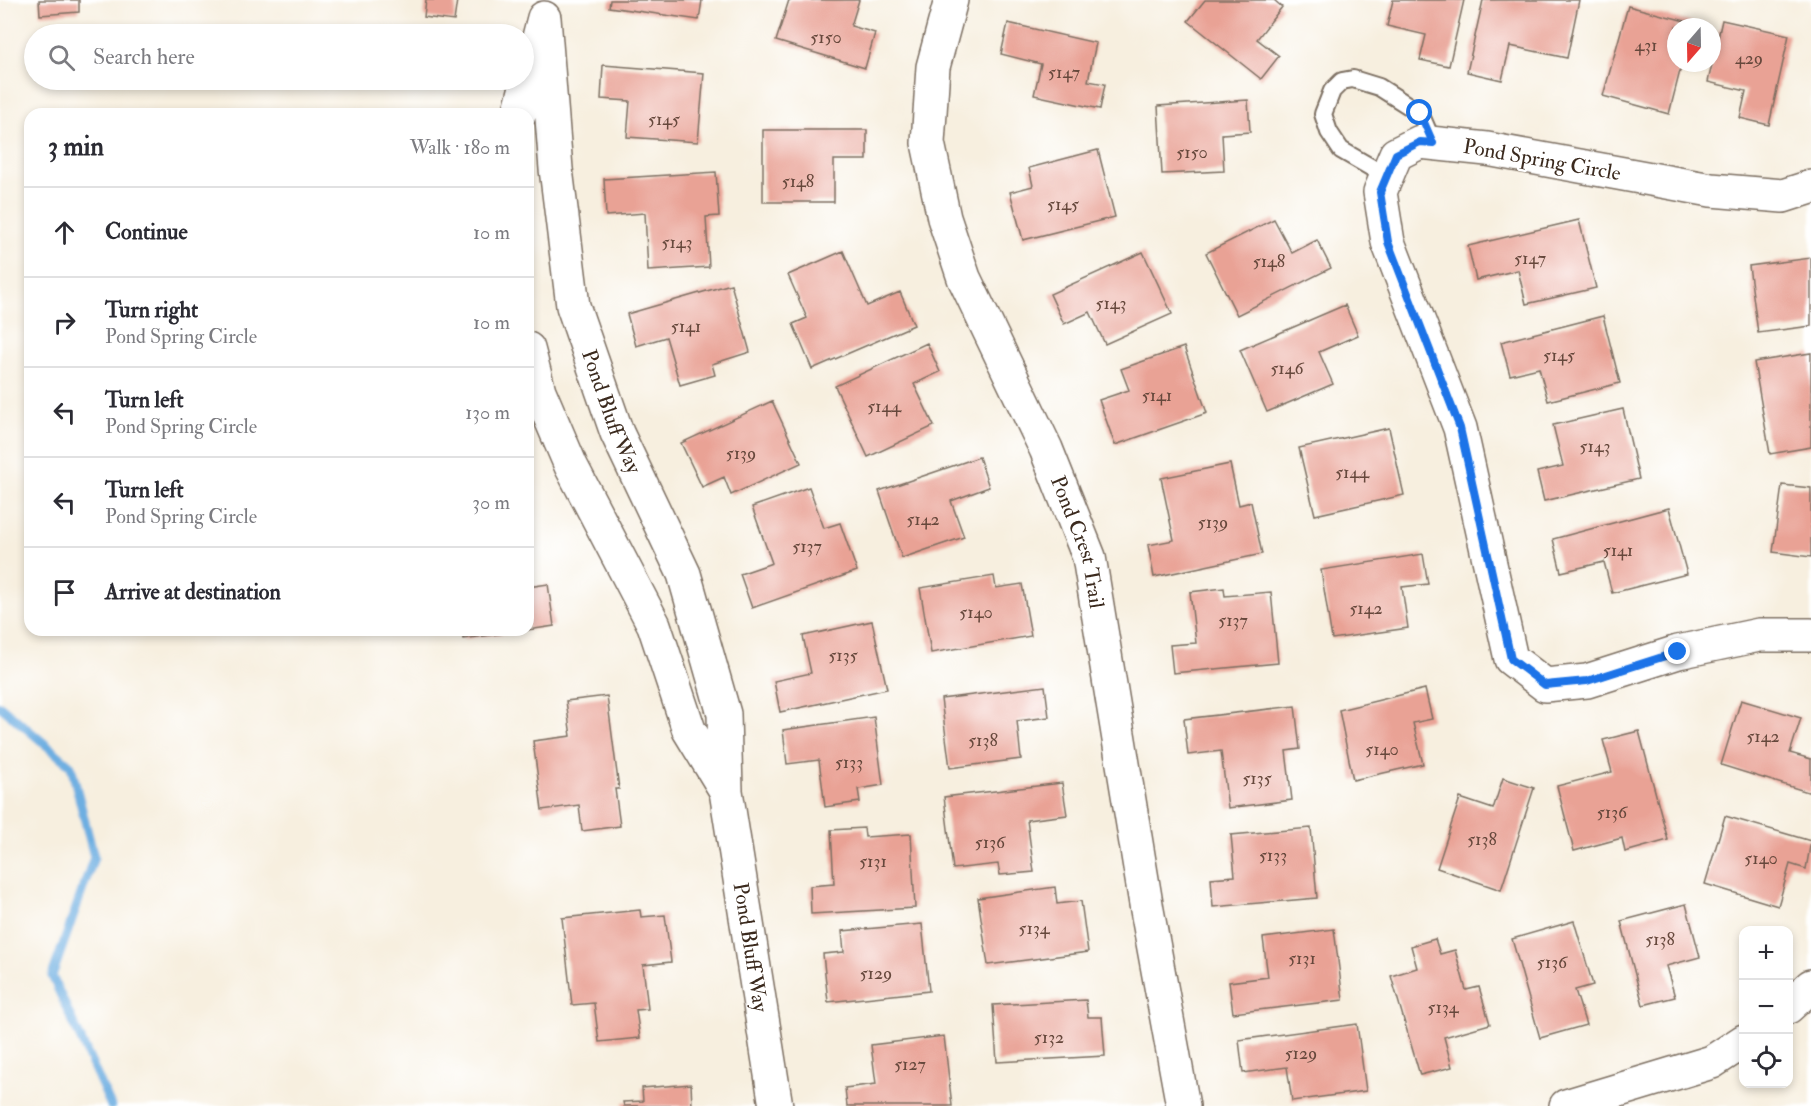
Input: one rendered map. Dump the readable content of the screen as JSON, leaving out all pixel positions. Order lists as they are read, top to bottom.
{
  "streets": {
    "street": ["Pond Spring Circle", "Pond Bluff Way", "Pond Crest Trail"]
  },
  "house_numbers": [
    "5150",
    "431",
    "429",
    "5147",
    "5145",
    "5150",
    "5148",
    "5145",
    "5143",
    "5147",
    "5148",
    "5143",
    "5141",
    "5145",
    "5146",
    "5141",
    "5144",
    "5143",
    "5139",
    "5144",
    "5142",
    "5139",
    "5137",
    "5141",
    "5142",
    "5140",
    "5137",
    "5135",
    "5142",
    "5138",
    "5140",
    "5133",
    "5135",
    "5136",
    "5138",
    "5136",
    "5133",
    "5140",
    "5131",
    "5134",
    "5138",
    "5131",
    "5136",
    "5129",
    "5134",
    "5132",
    "5129",
    "5127"
  ],
  "north": "bottom",
  "page": {
    "search": "Search here",
    "heading": ["3 min", "Walk · 180 m"],
    "list": [
      ["Continue", "10 m"],
      ["Turn right", "Pond Spring Circle", "10 m"],
      ["Turn left", "Pond Spring Circle", "130 m"],
      ["Turn left", "Pond Spring Circle", "30 m"],
      "Arrive at destination"
    ],
    "map_buttons": ["+", "−"]
  }
}
